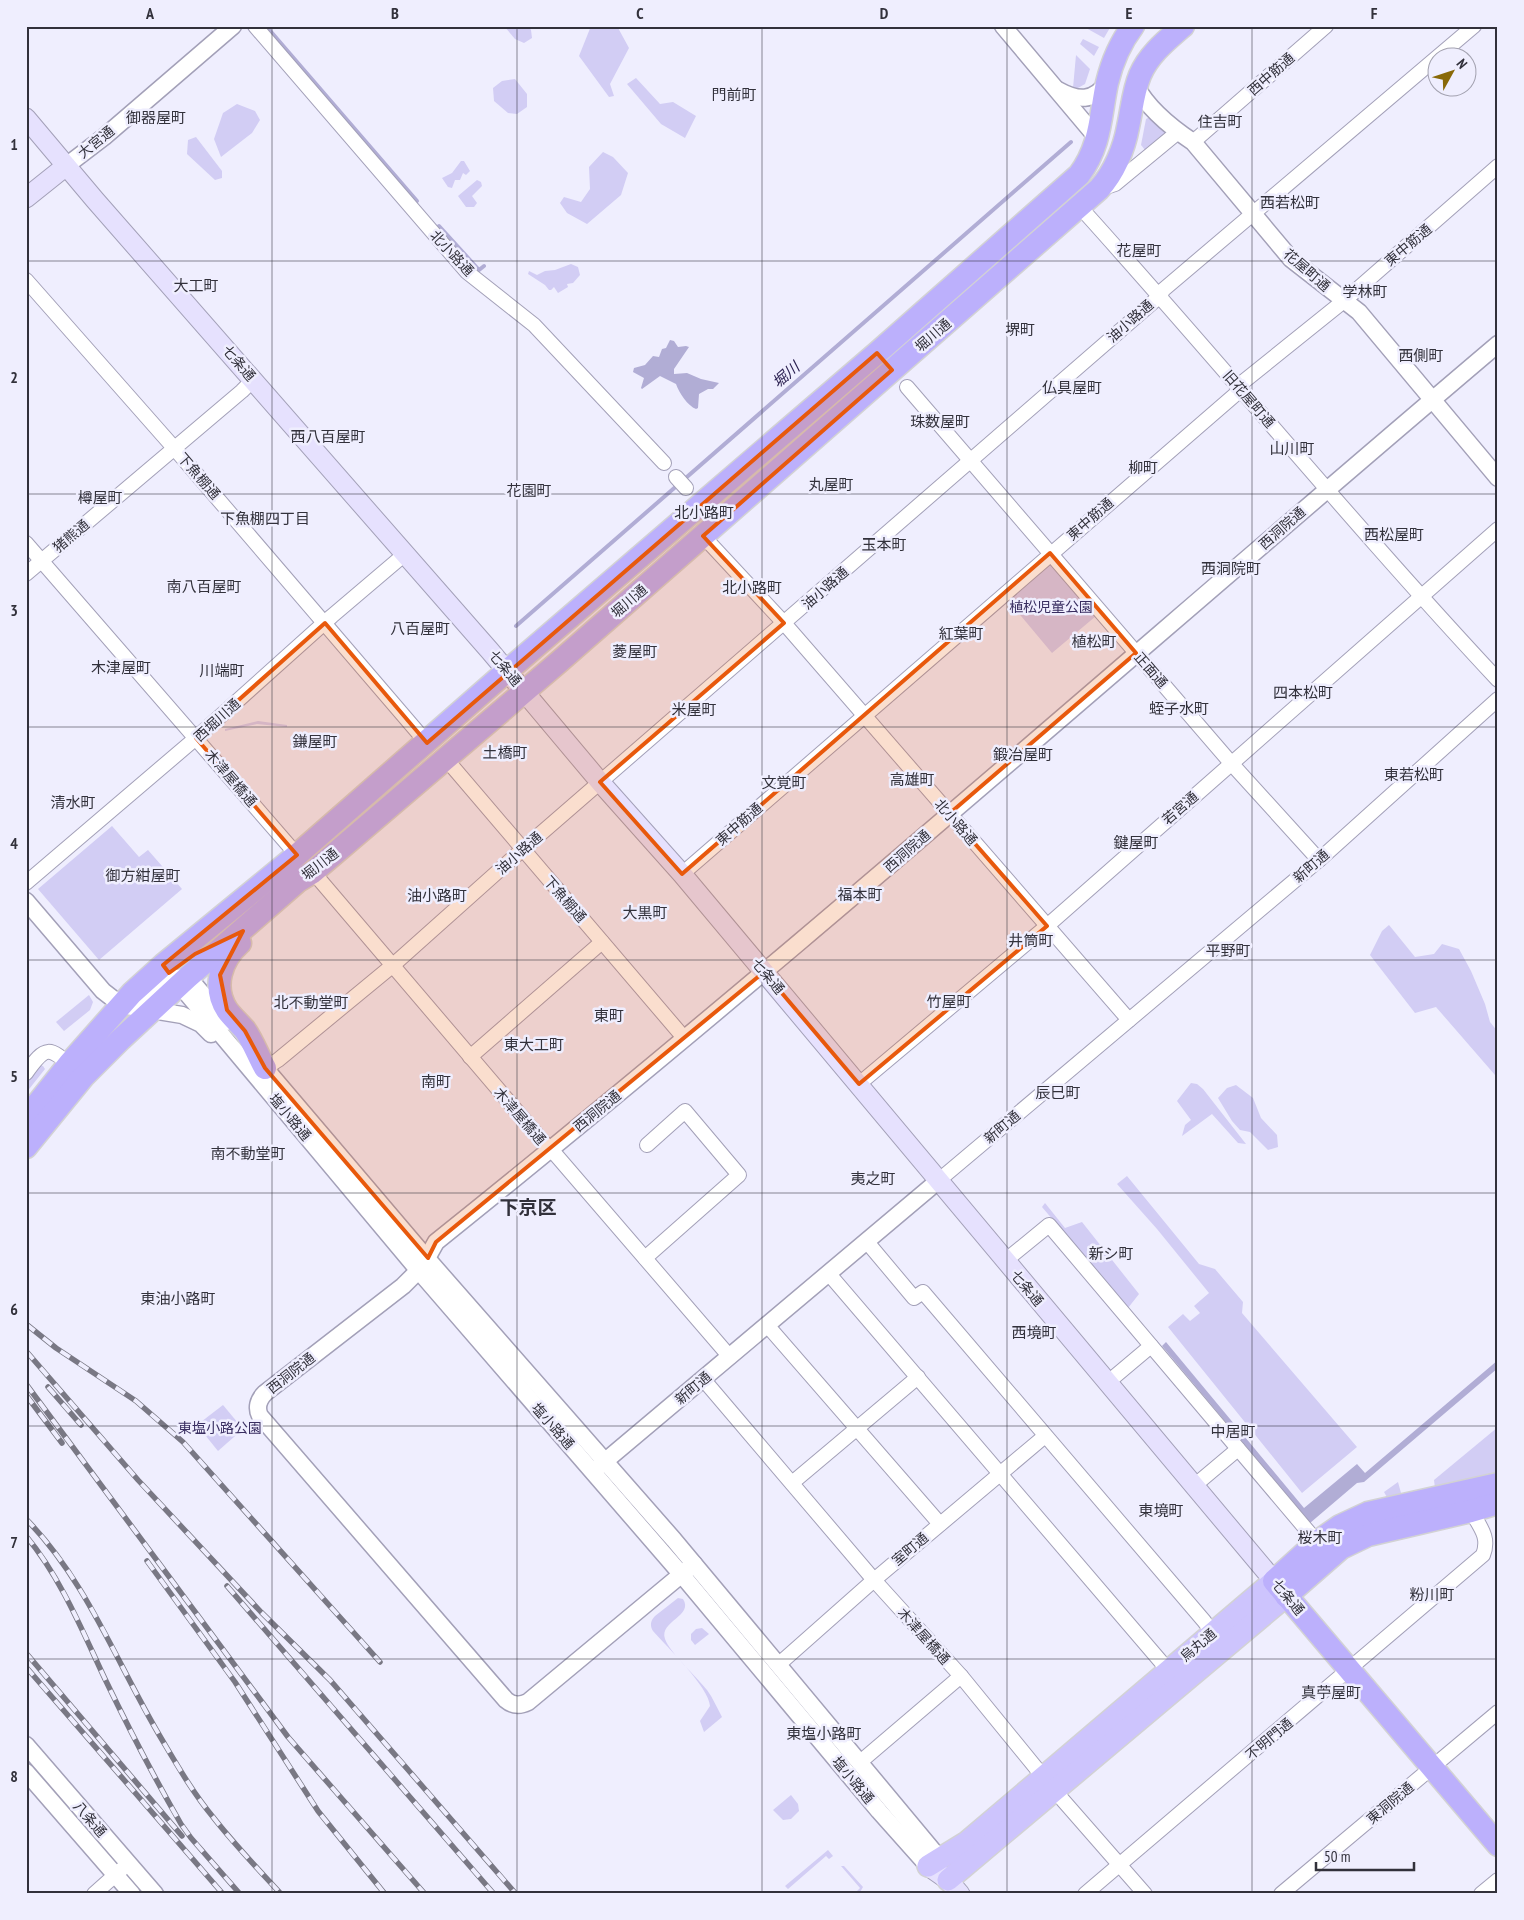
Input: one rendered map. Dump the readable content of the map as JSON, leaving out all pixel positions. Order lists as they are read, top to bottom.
{
  "streets": {
    "highway": ["堀川通", "七条通", "烏丸通"],
    "main road": ["大宮通", "塩小路通"],
    "street": [
      "西中筋通",
      "東中筋通",
      "北小路通",
      "花屋町通",
      "油小路通",
      "旧花屋町通",
      "下魚棚通",
      "西洞院通",
      "猪熊通",
      "正面通",
      "西堀川通",
      "木津屋橋通",
      "若宮通",
      "新町通",
      "室町通",
      "不明門通",
      "東洞院通",
      "八条通"
    ]
  },
  "crossings": [
    ["西中筋通", "花屋町通"],
    ["大宮通", "七条通"],
    ["東中筋通", "北小路通"],
    ["東中筋通", "花屋町通"],
    ["東中筋通", "七条通"],
    ["東中筋通", "旧花屋町通"],
    ["東中筋通", "正面通"],
    ["北小路通", "油小路通"],
    ["北小路通", "堀川通"],
    ["北小路通", "西洞院通"],
    ["北小路通", "若宮通"],
    ["北小路通", "新町通"],
    ["花屋町通", "油小路通"],
    ["花屋町通", "堀川通"],
    ["花屋町通", "西洞院通"],
    ["油小路通", "七条通"],
    ["油小路通", "旧花屋町通"],
    ["油小路通", "下魚棚通"],
    ["油小路通", "正面通"],
    ["油小路通", "木津屋橋通"],
    ["油小路通", "塩小路通"],
    ["堀川通", "七条通"],
    ["堀川通", "旧花屋町通"],
    ["堀川通", "下魚棚通"],
    ["堀川通", "正面通"],
    ["堀川通", "木津屋橋通"],
    ["堀川通", "塩小路通"],
    ["七条通", "西洞院通"],
    ["七条通", "猪熊通"],
    ["七条通", "西堀川通"],
    ["七条通", "若宮通"],
    ["七条通", "新町通"],
    ["七条通", "烏丸通"],
    ["七条通", "不明門通"],
    ["七条通", "東洞院通"],
    ["旧花屋町通", "西洞院通"],
    ["旧花屋町通", "若宮通"],
    ["下魚棚通", "西洞院通"],
    ["下魚棚通", "猪熊通"],
    ["下魚棚通", "西堀川通"],
    ["西洞院通", "正面通"],
    ["西洞院通", "木津屋橋通"],
    ["西洞院通", "塩小路通"],
    ["猪熊通", "木津屋橋通"],
    ["正面通", "若宮通"],
    ["正面通", "新町通"],
    ["西堀川通", "木津屋橋通"],
    ["木津屋橋通", "新町通"],
    ["木津屋橋通", "室町通"],
    ["木津屋橋通", "烏丸通"],
    ["木津屋橋通", "不明門通"],
    ["新町通", "塩小路通"],
    ["塩小路通", "室町通"],
    ["塩小路通", "烏丸通"],
    ["烏丸通", "不明門通"]
  ],
  "districts": [
    "門前町",
    "御器屋町",
    "住吉町",
    "西若松町",
    "花屋町",
    "大工町",
    "学林町",
    "堺町",
    "西側町",
    "仏具屋町",
    "珠数屋町",
    "西八百屋町",
    "山川町",
    "柳町",
    "丸屋町",
    "花園町",
    "樽屋町",
    "北小路町",
    "下魚棚四丁目",
    "西松屋町",
    "玉本町",
    "西洞院町",
    "南八百屋町",
    "北小路町",
    "八百屋町",
    "紅葉町",
    "植松町",
    "菱屋町",
    "木津屋町",
    "川端町",
    "四本松町",
    "蛭子水町",
    "米屋町",
    "鎌屋町",
    "土橋町",
    "鍛冶屋町",
    "東若松町",
    "高雄町",
    "文覚町",
    "清水町",
    "鍵屋町",
    "御方紺屋町",
    "福本町",
    "油小路町",
    "大黒町",
    "井筒町",
    "平野町",
    "竹屋町",
    "北不動堂町",
    "東町",
    "東大工町",
    "南町",
    "辰巳町",
    "南不動堂町",
    "夷之町",
    "下京区",
    "新シ町",
    "東油小路町",
    "西境町",
    "中居町",
    "東境町",
    "桜木町",
    "粉川町",
    "真苧屋町",
    "東塩小路町"
  ],
  "water": ["堀川"],
  "parks": ["植松児童公園", "東塩小路公園"],
  "scale_bar": "50 m",
  "north": "top right",
  "grid": {
    "columns": [
      "A",
      "B",
      "C",
      "D",
      "E",
      "F"
    ],
    "rows": [
      "1",
      "2",
      "3",
      "4",
      "5",
      "6",
      "7",
      "8"
    ]
  }
}
